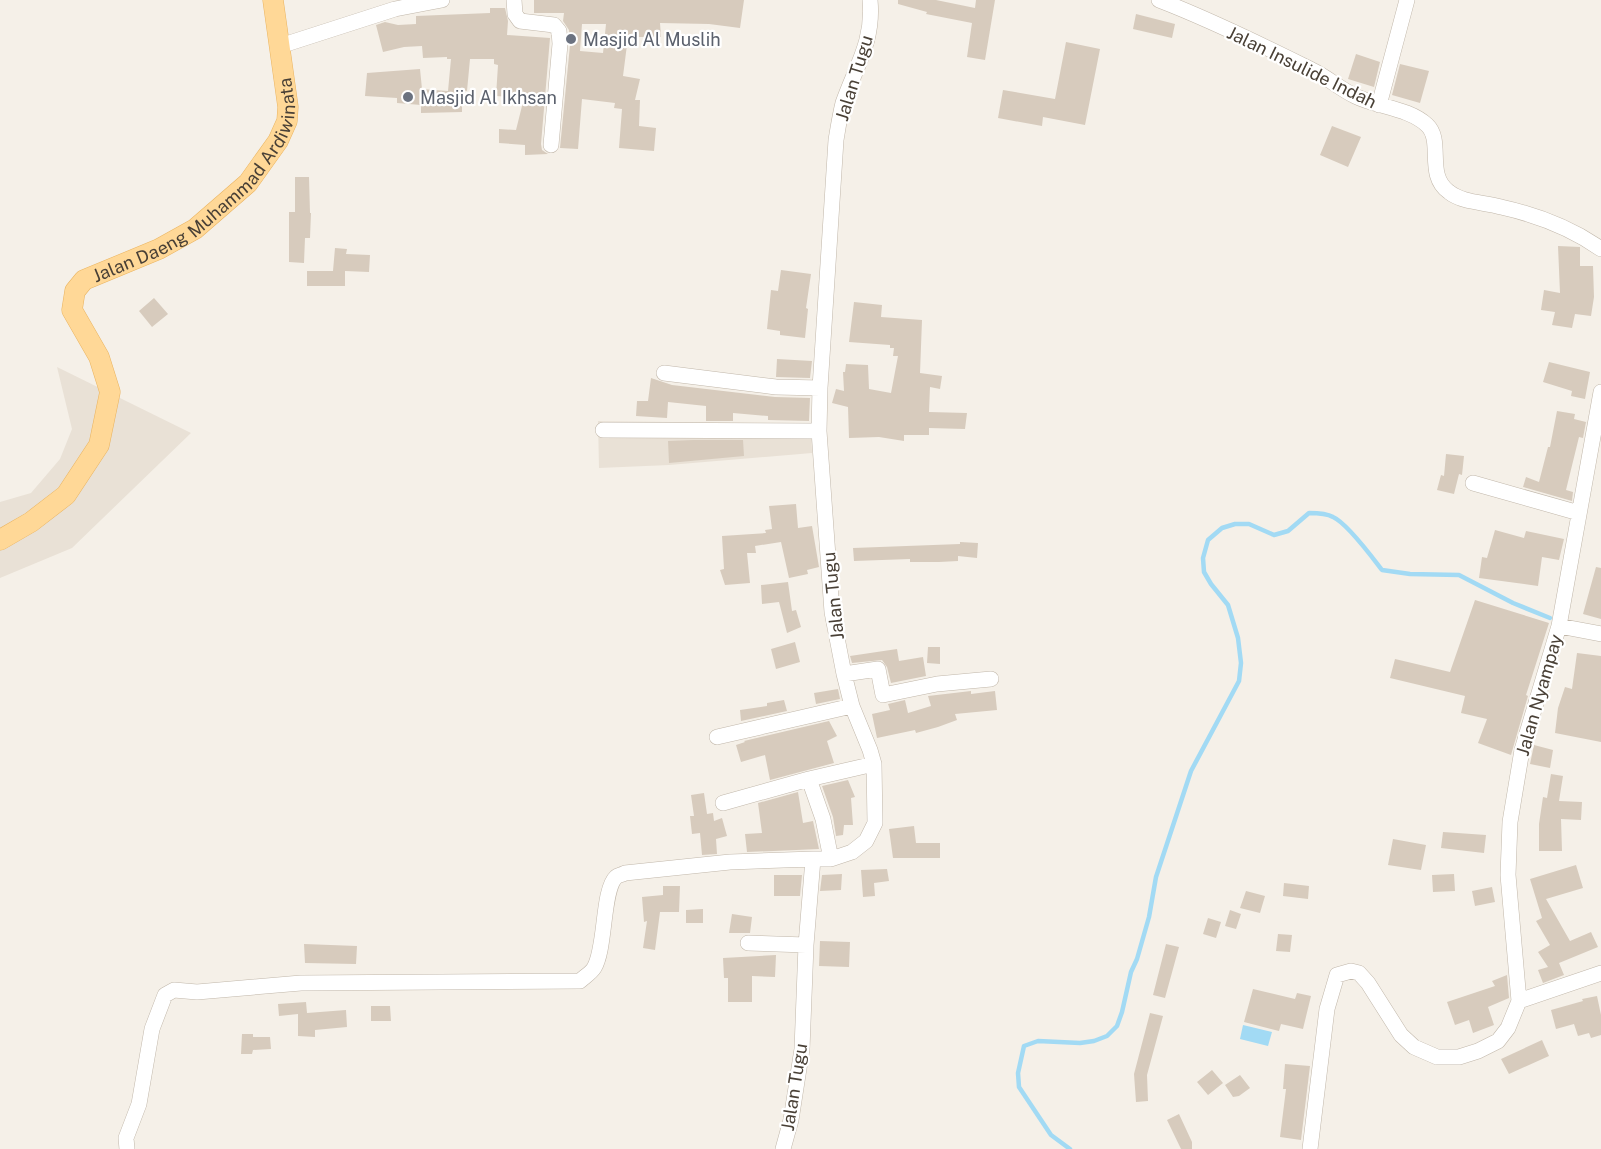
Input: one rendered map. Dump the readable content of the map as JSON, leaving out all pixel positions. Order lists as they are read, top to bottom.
{
  "streets": {
    "main road": ["Jalan Daeng Muhammad Ardiwinata"],
    "street": ["Jalan Insulide Indah", "Jalan Tugu", "Jalan Nyampay"]
  },
  "places": ["Masjid Al Muslih", "Masjid Al Ikhsan"]
}
